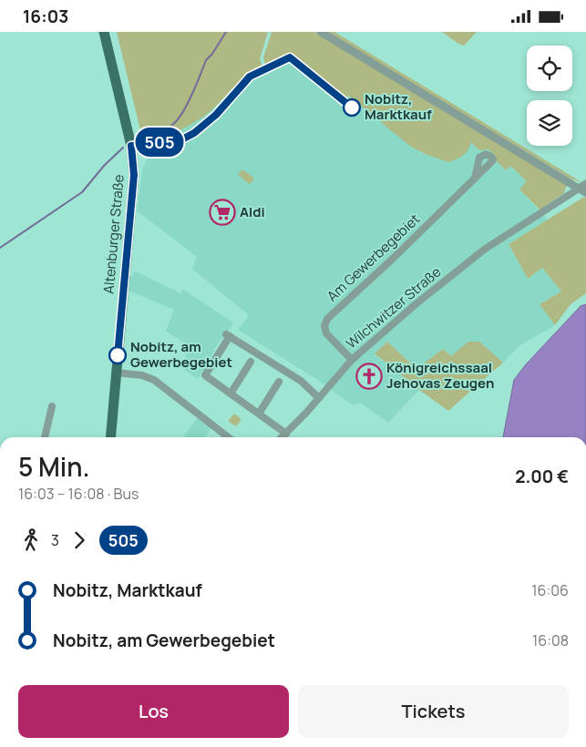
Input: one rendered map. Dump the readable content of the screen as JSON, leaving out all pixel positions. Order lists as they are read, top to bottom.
{
  "streets": {
    "main road": ["Altenburger Straße"],
    "street": ["Am Gewerbegebiet", "Wilchwitzer Straße"]
  },
  "crossings": [
    ["Am Gewerbegebiet", "Wilchwitzer Straße"]
  ],
  "places": {
    "other": ["Nobitz, Marktkauf", "Nobitz, am Gewerbegebiet"],
    "supermarket": ["Aldi"],
    "church": ["Königreichssaal Jehovas Zeugen"]
  },
  "lines": ["bus line 505"],
  "page": {
    "status": "16:03",
    "on_map": "505",
    "heading": ["5 Min.", "16:03 – 16:08 · Bus", "2.00 €"],
    "legs": ["3", "505"],
    "list": [
      {
        "name": "Nobitz, Marktkauf",
        "value": "16:06"
      },
      {
        "name": "Nobitz, am Gewerbegebiet",
        "value": "16:08"
      }
    ],
    "buttons": ["Los", "Tickets"]
  }
}
